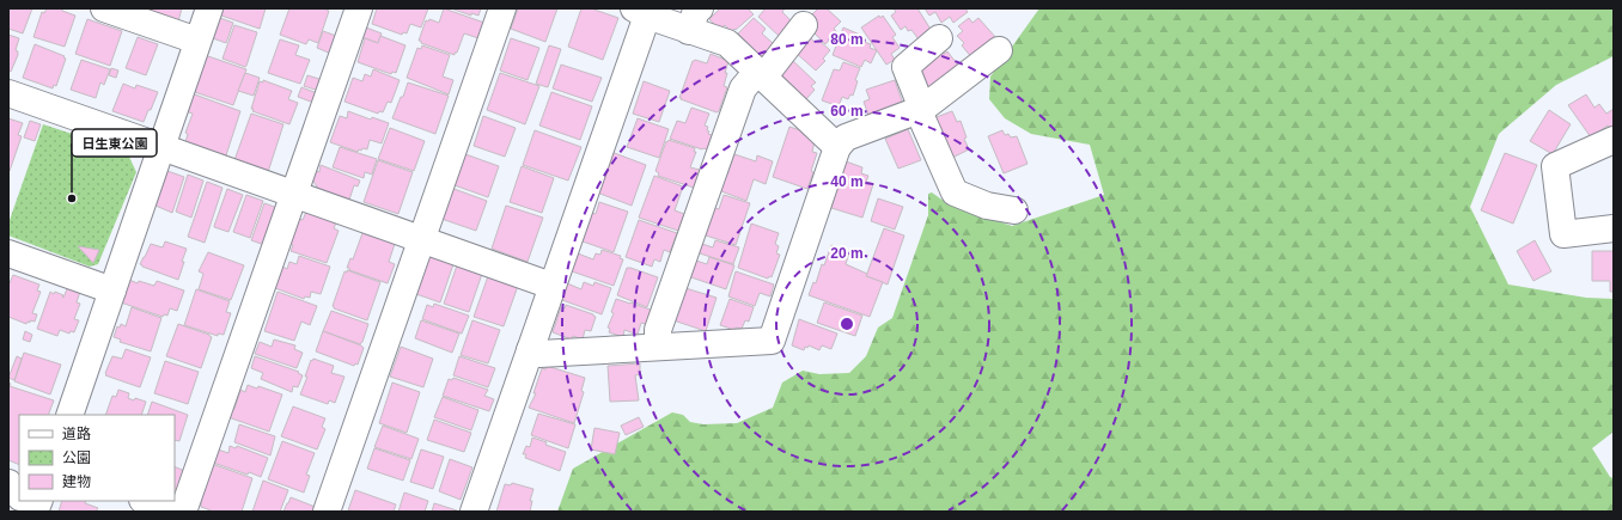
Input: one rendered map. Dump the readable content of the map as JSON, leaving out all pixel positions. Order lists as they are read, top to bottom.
{
  "places": ["日生東公園"],
  "legend": ["道路", "公園", "建物"],
  "rings": [
    "80 m",
    "60 m",
    "40 m",
    "20 m"
  ]
}
